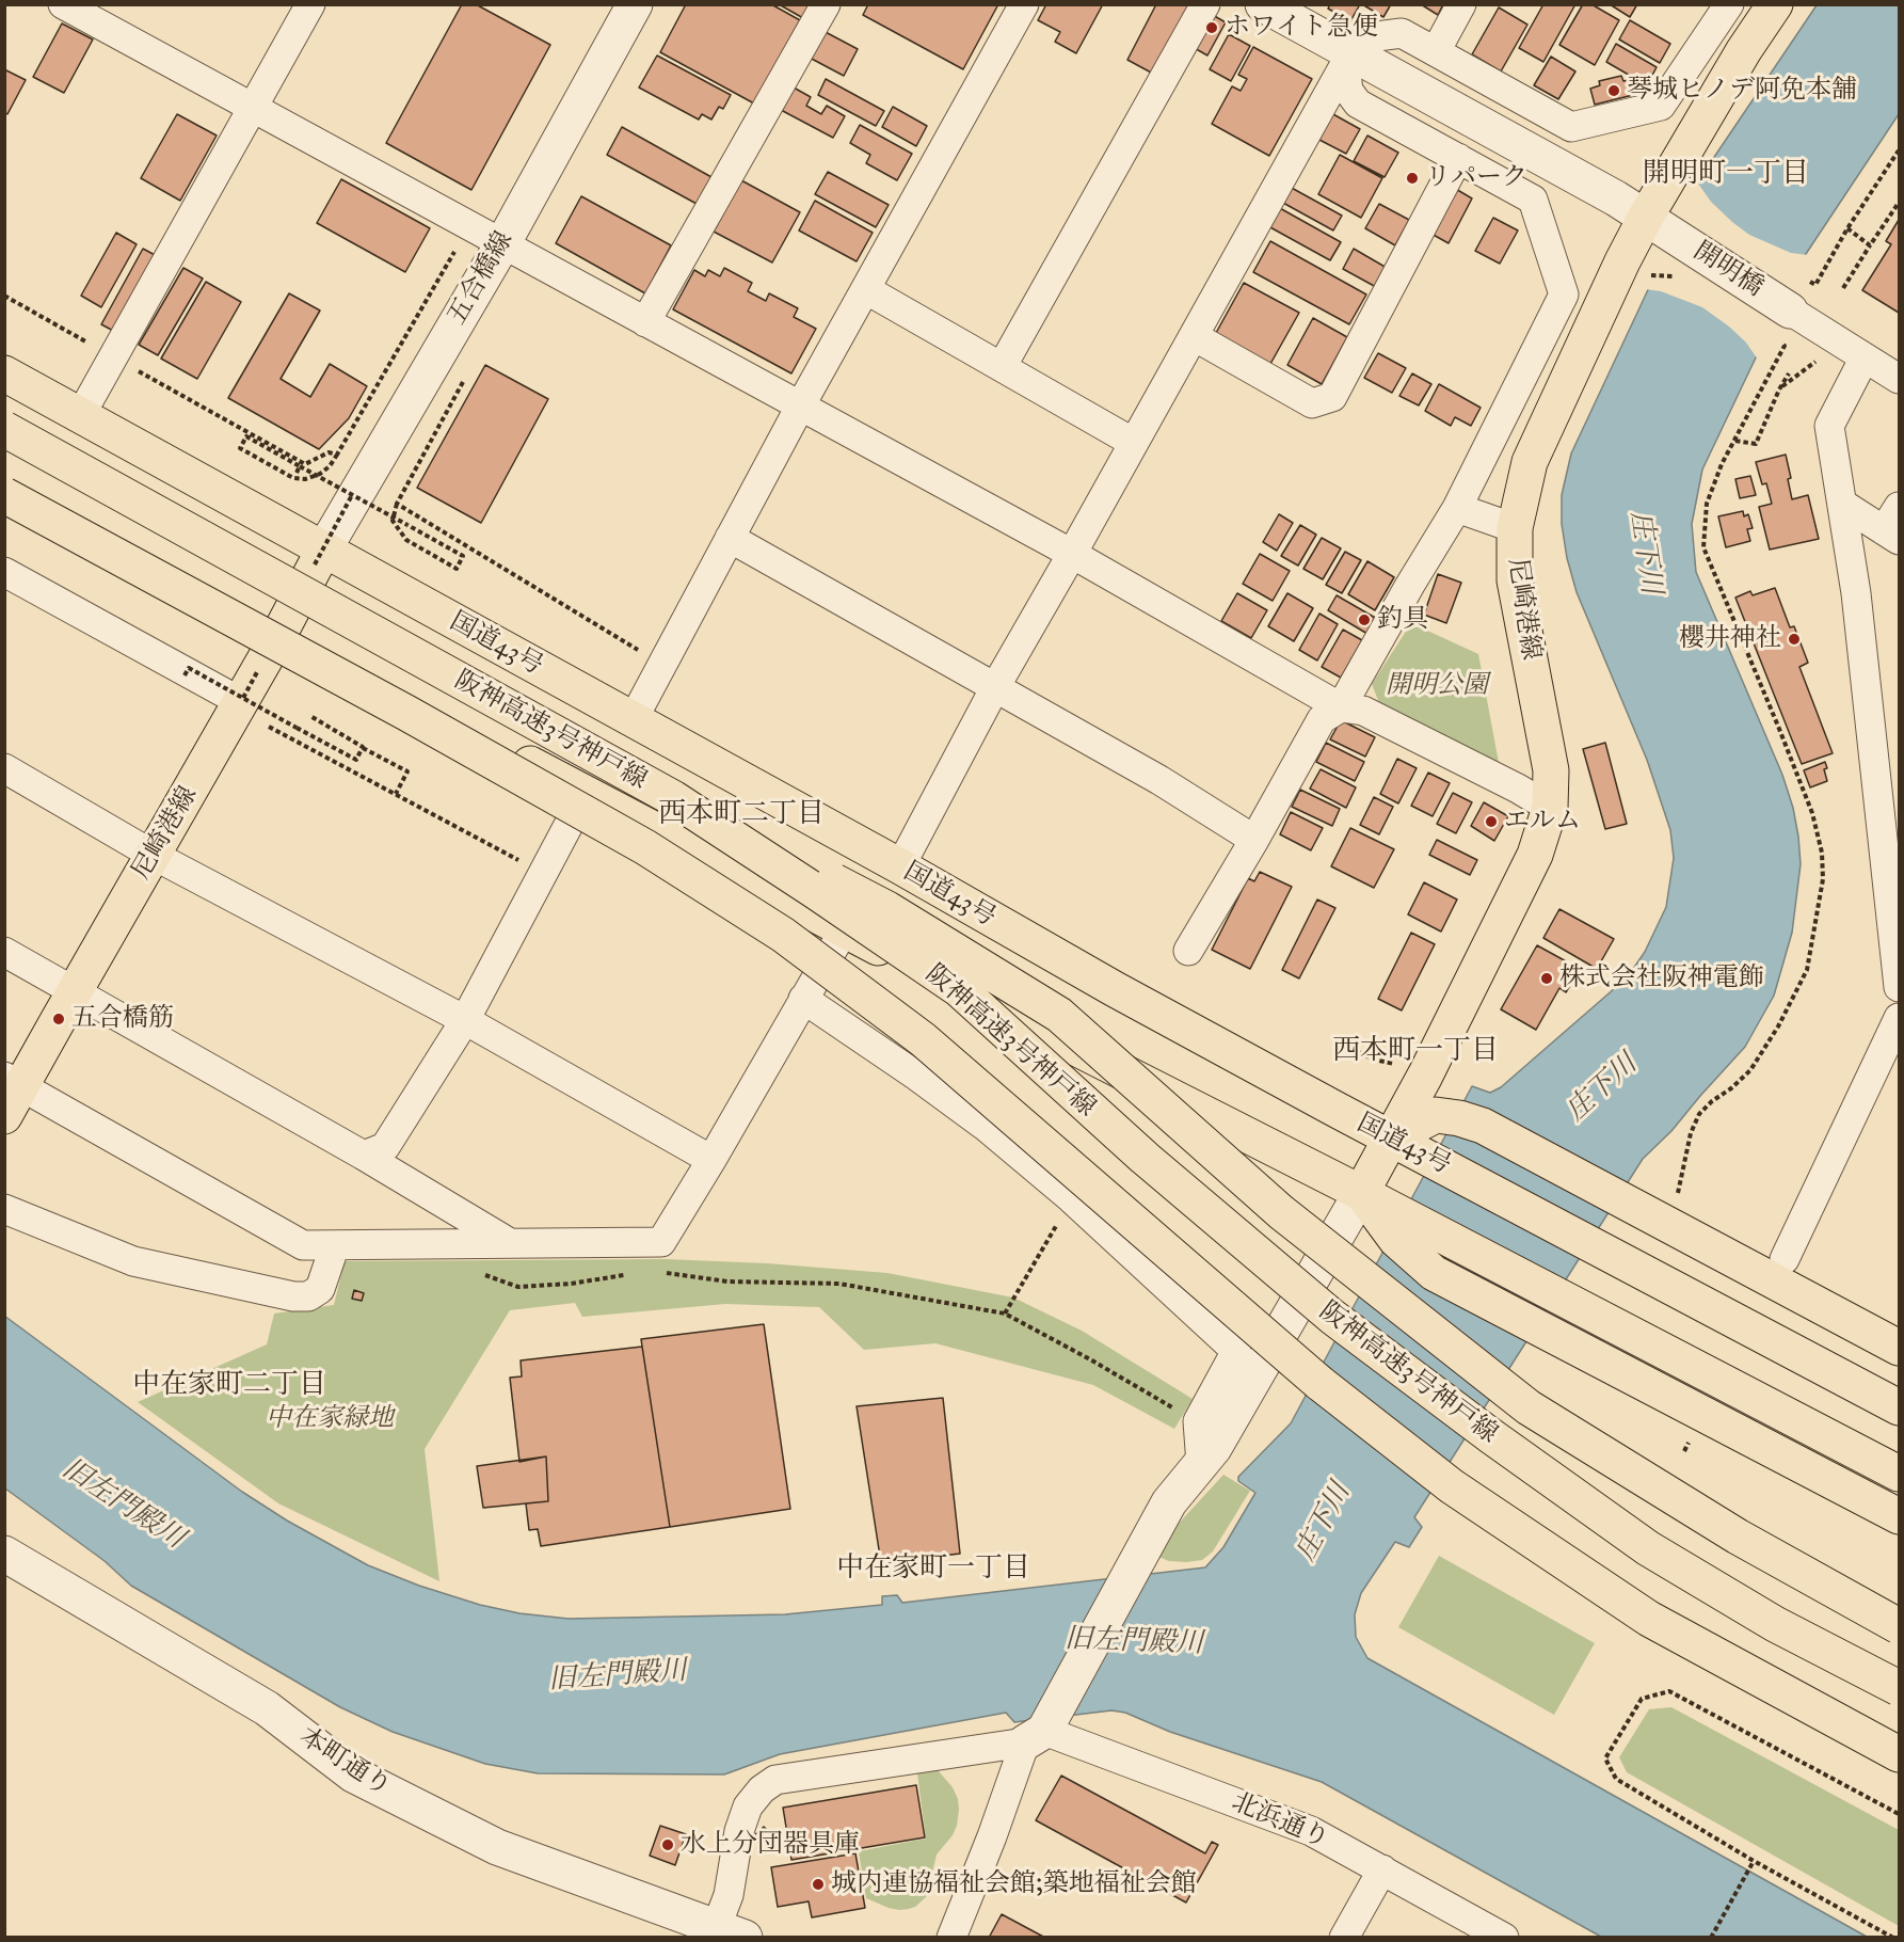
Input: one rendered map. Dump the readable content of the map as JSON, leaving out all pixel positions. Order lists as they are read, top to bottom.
{
  "streets": {
    "main road": ["尼崎港線", "国道43号", "阪神高速3号神戸線"],
    "street": [
      "開明橋",
      "五合橋線",
      "本町通り",
      "北浜通り"
    ]
  },
  "crossings": [
    ["開明橋", "尼崎港線"],
    ["五合橋線", "尼崎港線"],
    ["五合橋線", "国道43号"],
    ["尼崎港線", "国道43号"]
  ],
  "districts": [
    "開明町一丁目",
    "西本町二丁目",
    "西本町一丁目",
    "中在家町二丁目",
    "中在家町一丁目"
  ],
  "water": ["庄下川", "旧左門殿川"],
  "parks": ["開明公園", "中在家緑地"],
  "places": [
    "ホワイト急便",
    "琴城ヒノデ阿免本舗",
    "リパーク",
    "釣具",
    "櫻井神社",
    "エルム",
    "株式会社阪神電飾",
    "五合橋筋",
    "水上分団器具庫",
    "城内連協福祉会館;築地福祉会館"
  ]
}
